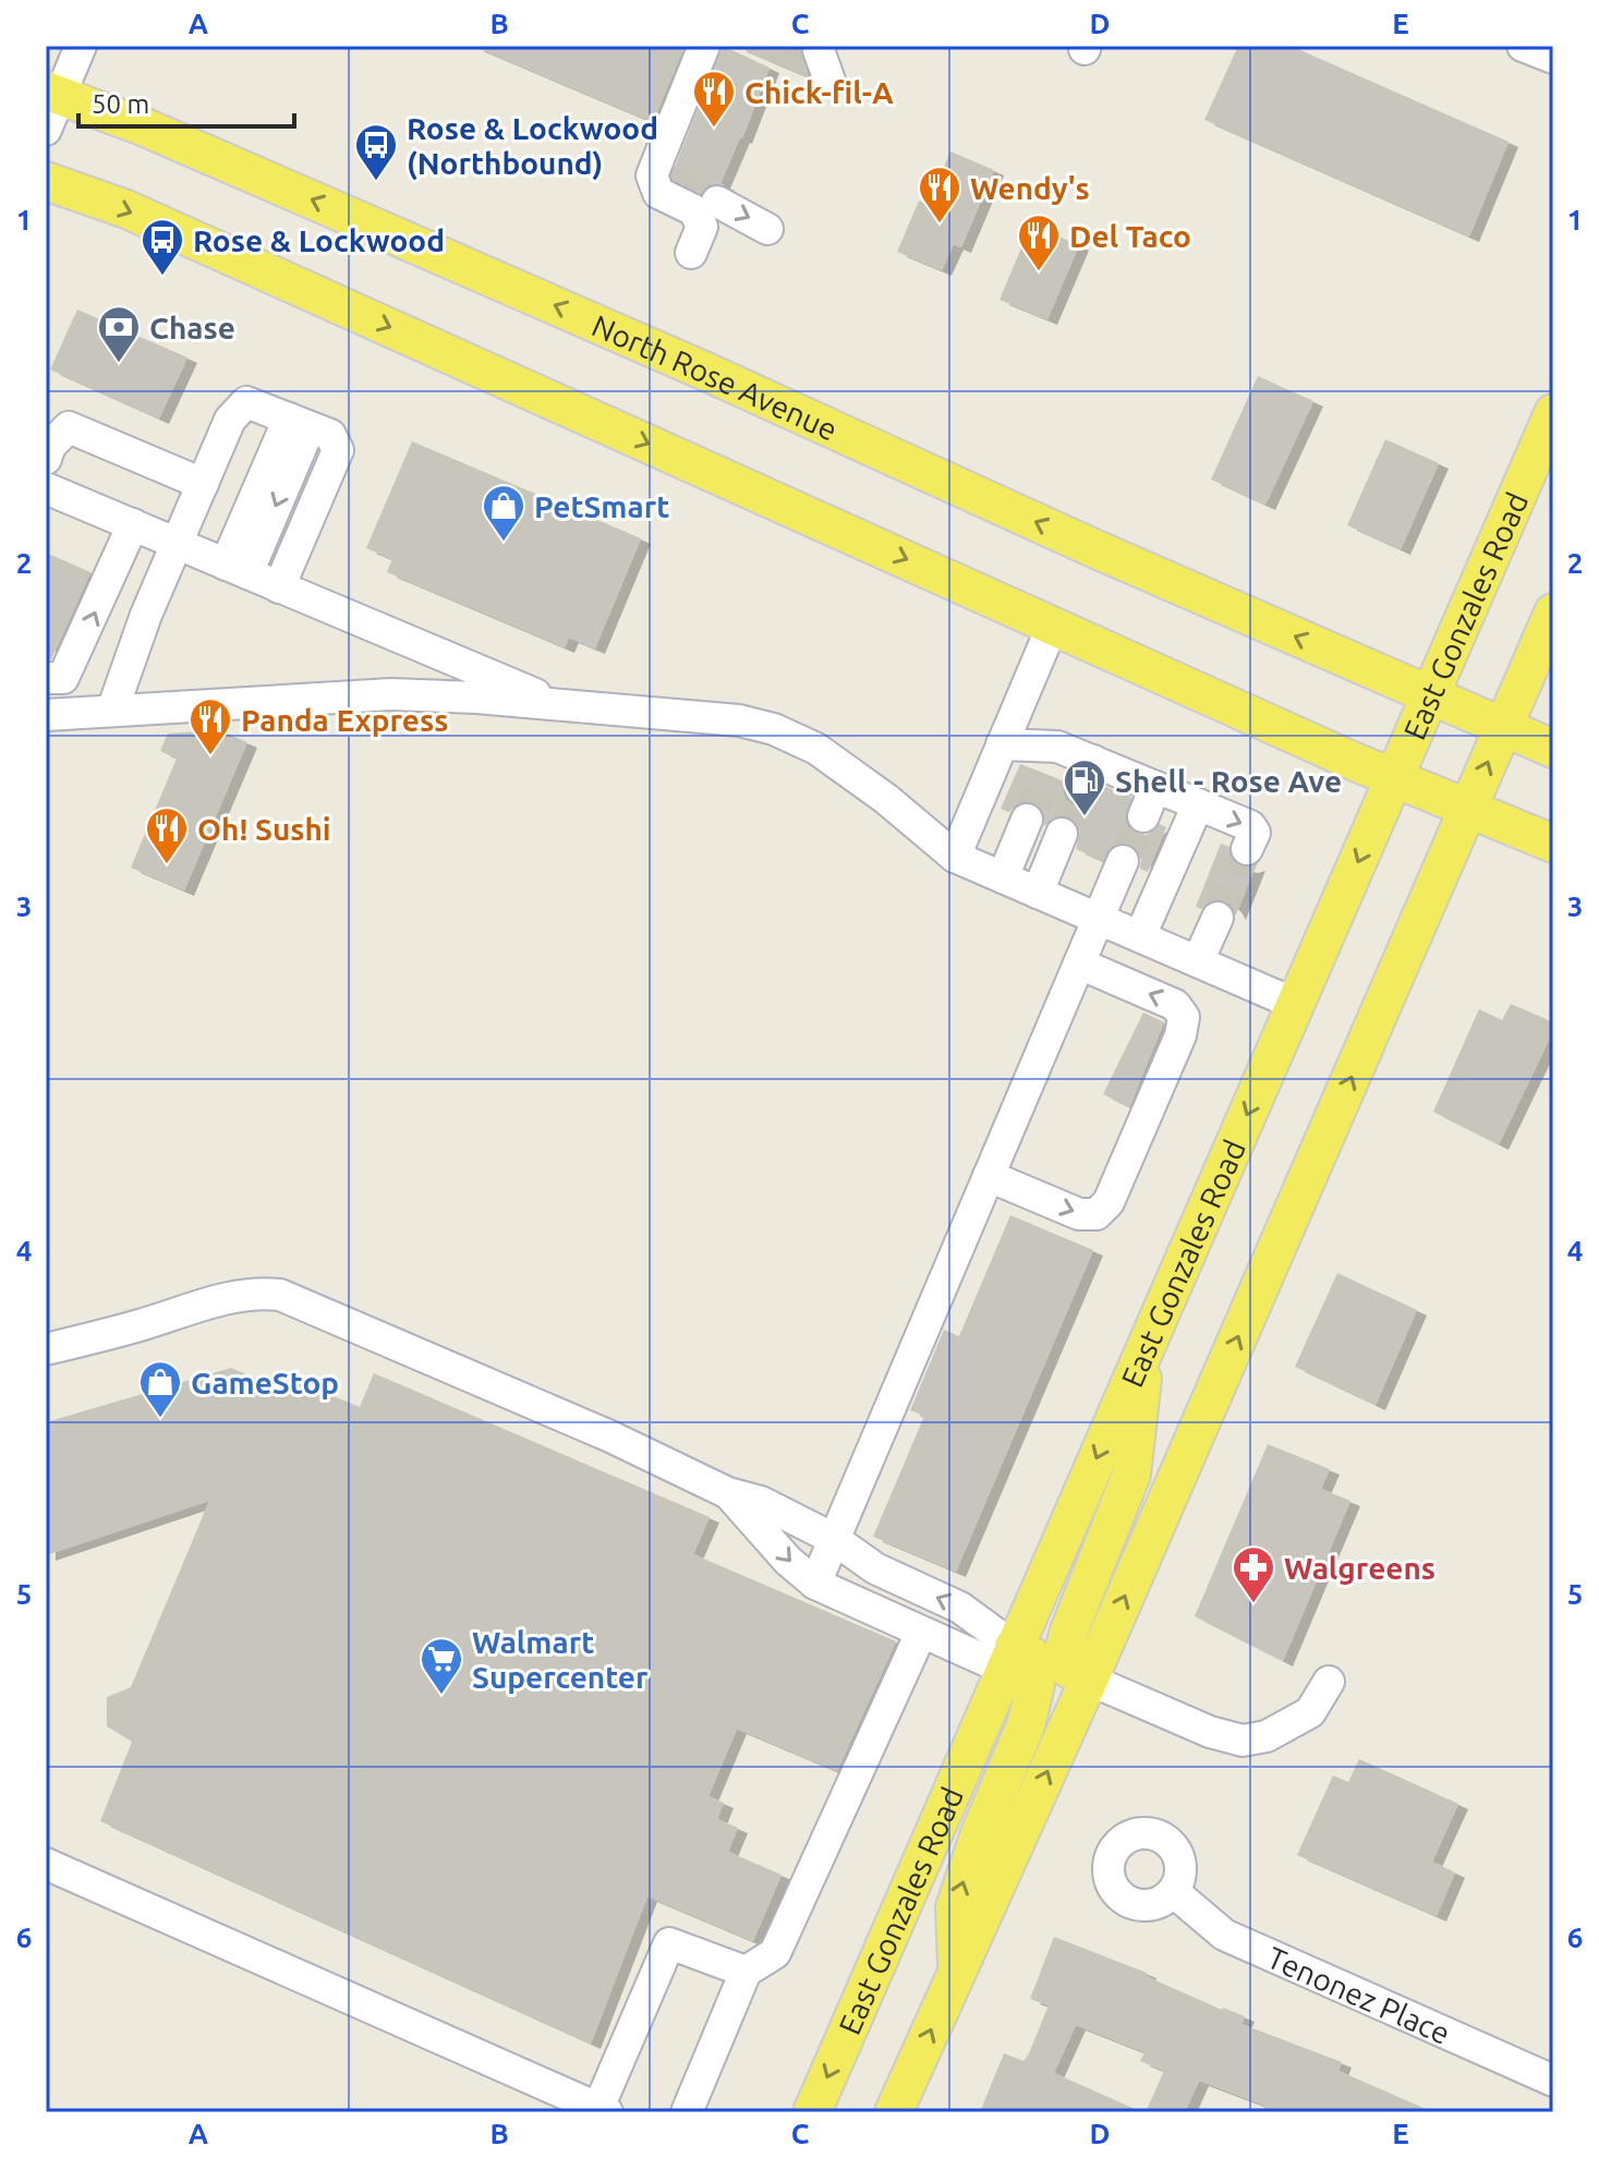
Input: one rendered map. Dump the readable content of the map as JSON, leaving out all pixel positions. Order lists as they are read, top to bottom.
{
  "streets": {
    "main road": ["North Rose Avenue", "East Gonzales Road"],
    "street": ["Tenonez Place"]
  },
  "crossings": [
    ["North Rose Avenue", "East Gonzales Road"]
  ],
  "places": {
    "restaurant": [
      "Chick-fil-A",
      "Wendy's",
      "Del Taco",
      "Panda Express",
      "Oh! Sushi"
    ],
    "bus stop": ["Rose & Lockwood (Northbound)", "Rose & Lockwood"],
    "bank": ["Chase"],
    "shop": ["PetSmart", "GameStop"],
    "fuel station": ["Shell - Rose Ave"],
    "pharmacy": ["Walgreens"],
    "supermarket": ["Walmart Supercenter"]
  },
  "scale_bar": "50 m",
  "grid": {
    "columns": [
      "A",
      "B",
      "C",
      "D",
      "E"
    ],
    "rows": [
      "1",
      "2",
      "3",
      "4",
      "5",
      "6"
    ]
  }
}
